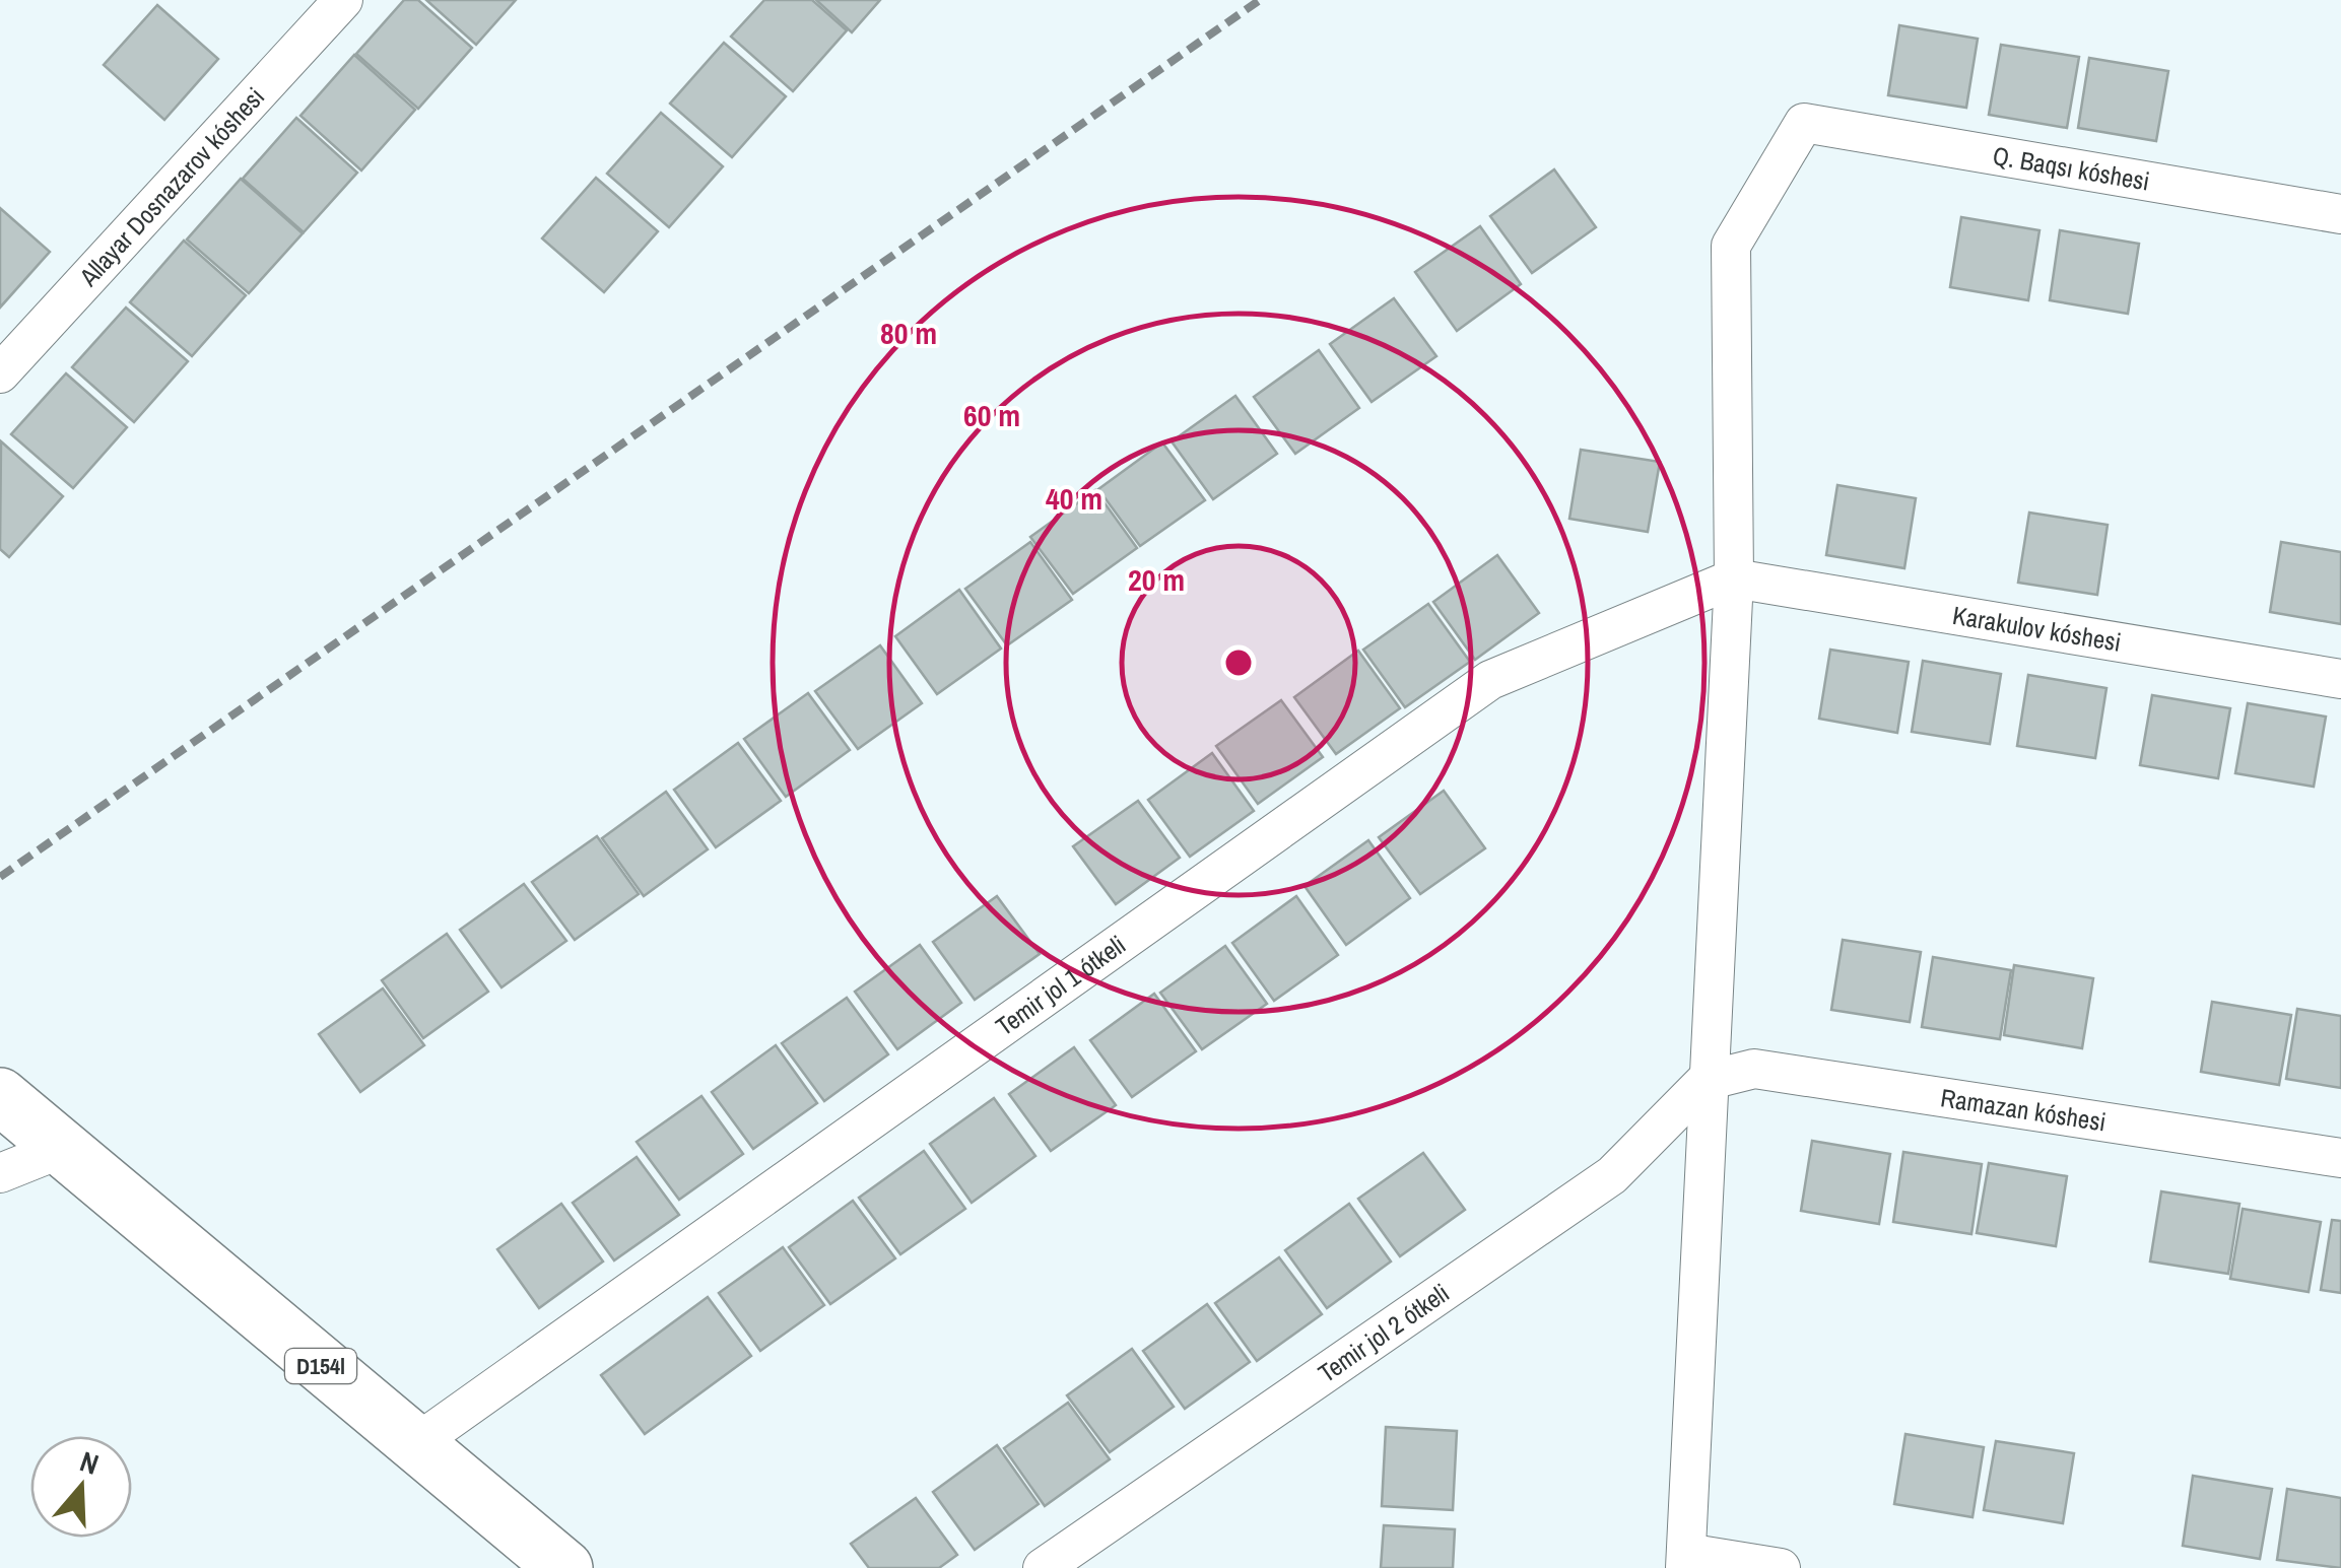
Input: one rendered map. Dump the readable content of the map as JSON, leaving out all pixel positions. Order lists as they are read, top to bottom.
{
  "streets": {
    "main road": ["D154l"],
    "street": [
      "Q. Baqsı kóshesi",
      "Allayar Dosnazarov kóshesi",
      "Karakulov kóshesi",
      "Temir jol 1 ótkeli",
      "Ramazan kóshesi",
      "Temir jol 2 ótkeli"
    ]
  },
  "crossings": [
    ["Q. Baqsı kóshesi", "Karakulov kóshesi"],
    ["Q. Baqsı kóshesi", "Temir jol 1 ótkeli"],
    ["Karakulov kóshesi", "Temir jol 1 ótkeli"],
    ["Temir jol 1 ótkeli", "D154l"],
    ["Ramazan kóshesi", "Temir jol 2 ótkeli"]
  ],
  "north": "top",
  "rings": [
    "80 m",
    "60 m",
    "40 m",
    "20 m"
  ]
}
